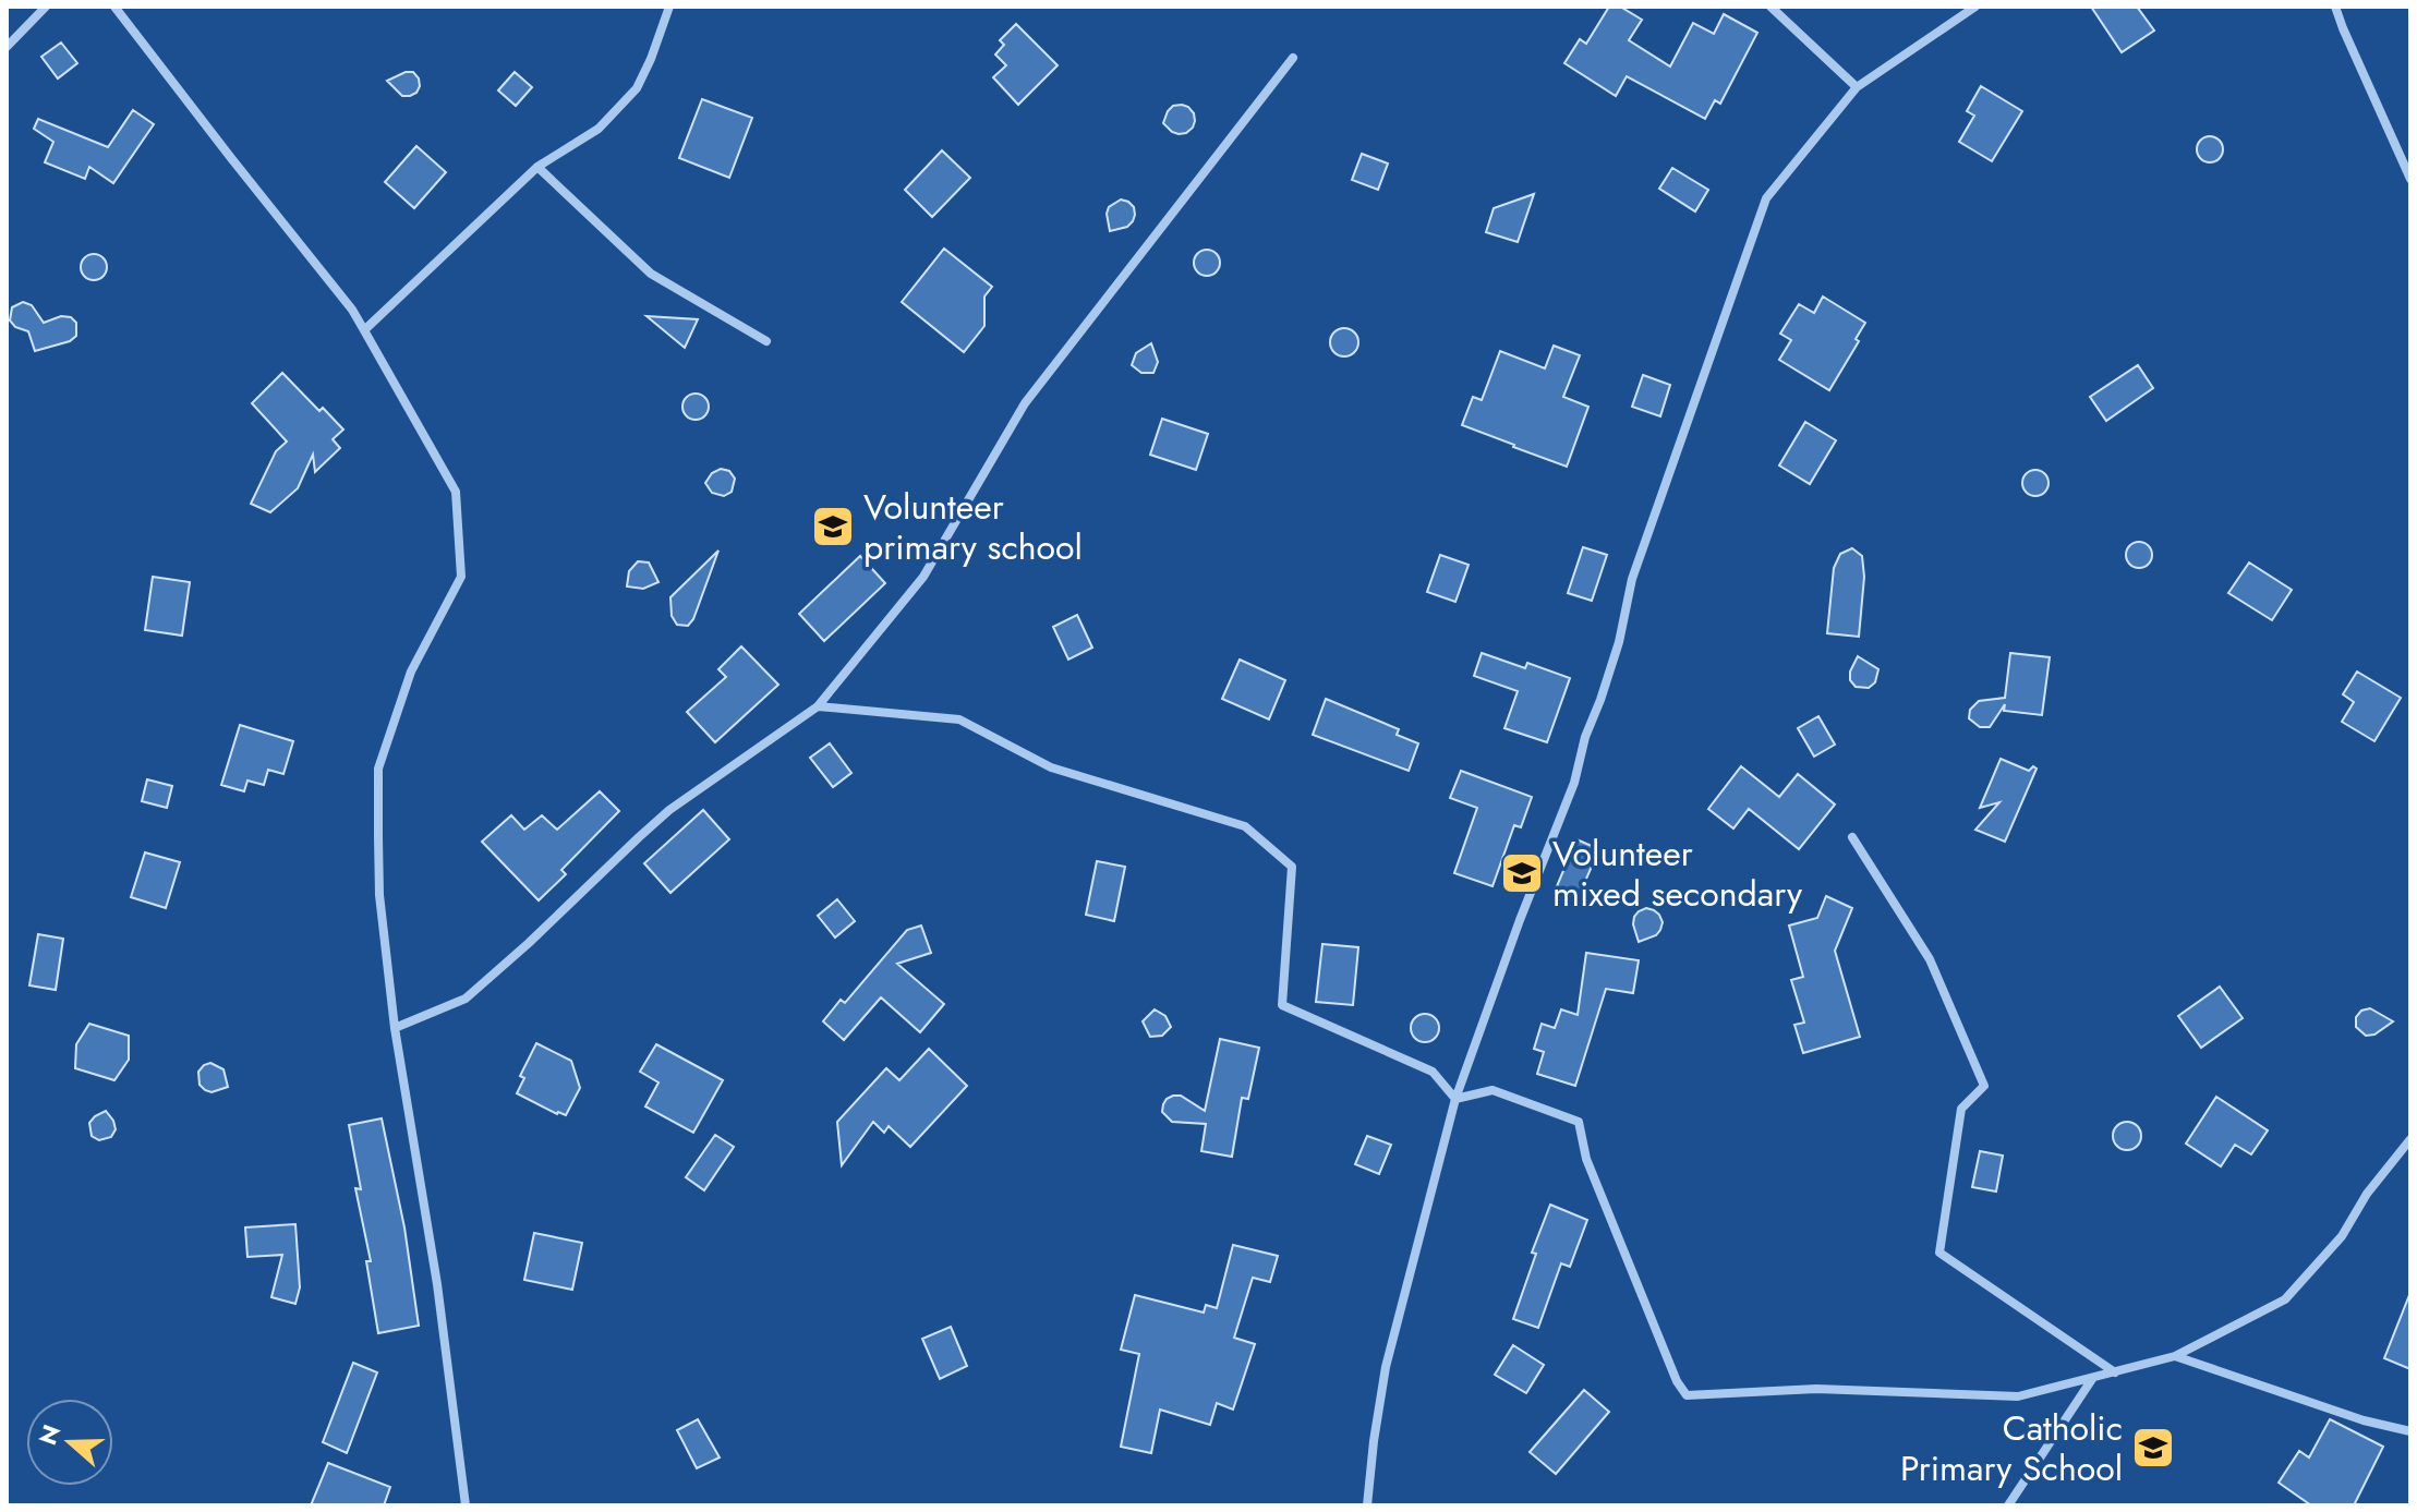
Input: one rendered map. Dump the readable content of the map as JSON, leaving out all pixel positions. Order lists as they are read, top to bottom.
{
  "places": {
    "school or university": ["Volunteer primary school", "Volunteer mixed secondary", "Catholic Primary School"]
  },
  "north": "left"
}
